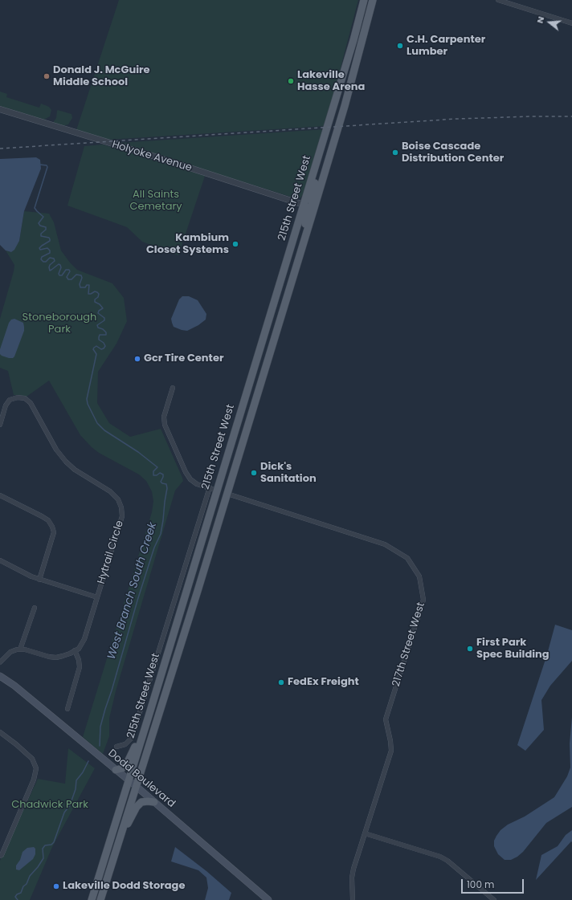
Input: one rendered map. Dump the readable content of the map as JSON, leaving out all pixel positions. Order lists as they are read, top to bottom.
{
  "streets": {
    "main road": ["215th Street West", "Dodd Boulevard"],
    "street": ["Holyoke Avenue", "Hytrail Circle", "217th Street West"]
  },
  "crossings": [
    ["Holyoke Avenue", "215th Street West"],
    ["215th Street West", "217th Street West"],
    ["215th Street West", "Dodd Boulevard"]
  ],
  "water": ["West Branch South Creek"],
  "parks": ["All Saints Cemetary", "Stoneborough Park", "Chadwick Park"],
  "places": [
    "C.H. Carpenter Lumber",
    "Donald J. McGuire Middle School",
    "Lakeville Hasse Arena",
    "Boise Cascade Distribution Center",
    "Kambium Closet Systems",
    "Gcr Tire Center",
    "Dick's Sanitation",
    "First Park Spec Building",
    "FedEx Freight",
    "Lakeville Dodd Storage"
  ],
  "scale_bar": "100 m",
  "north": "left"
}
